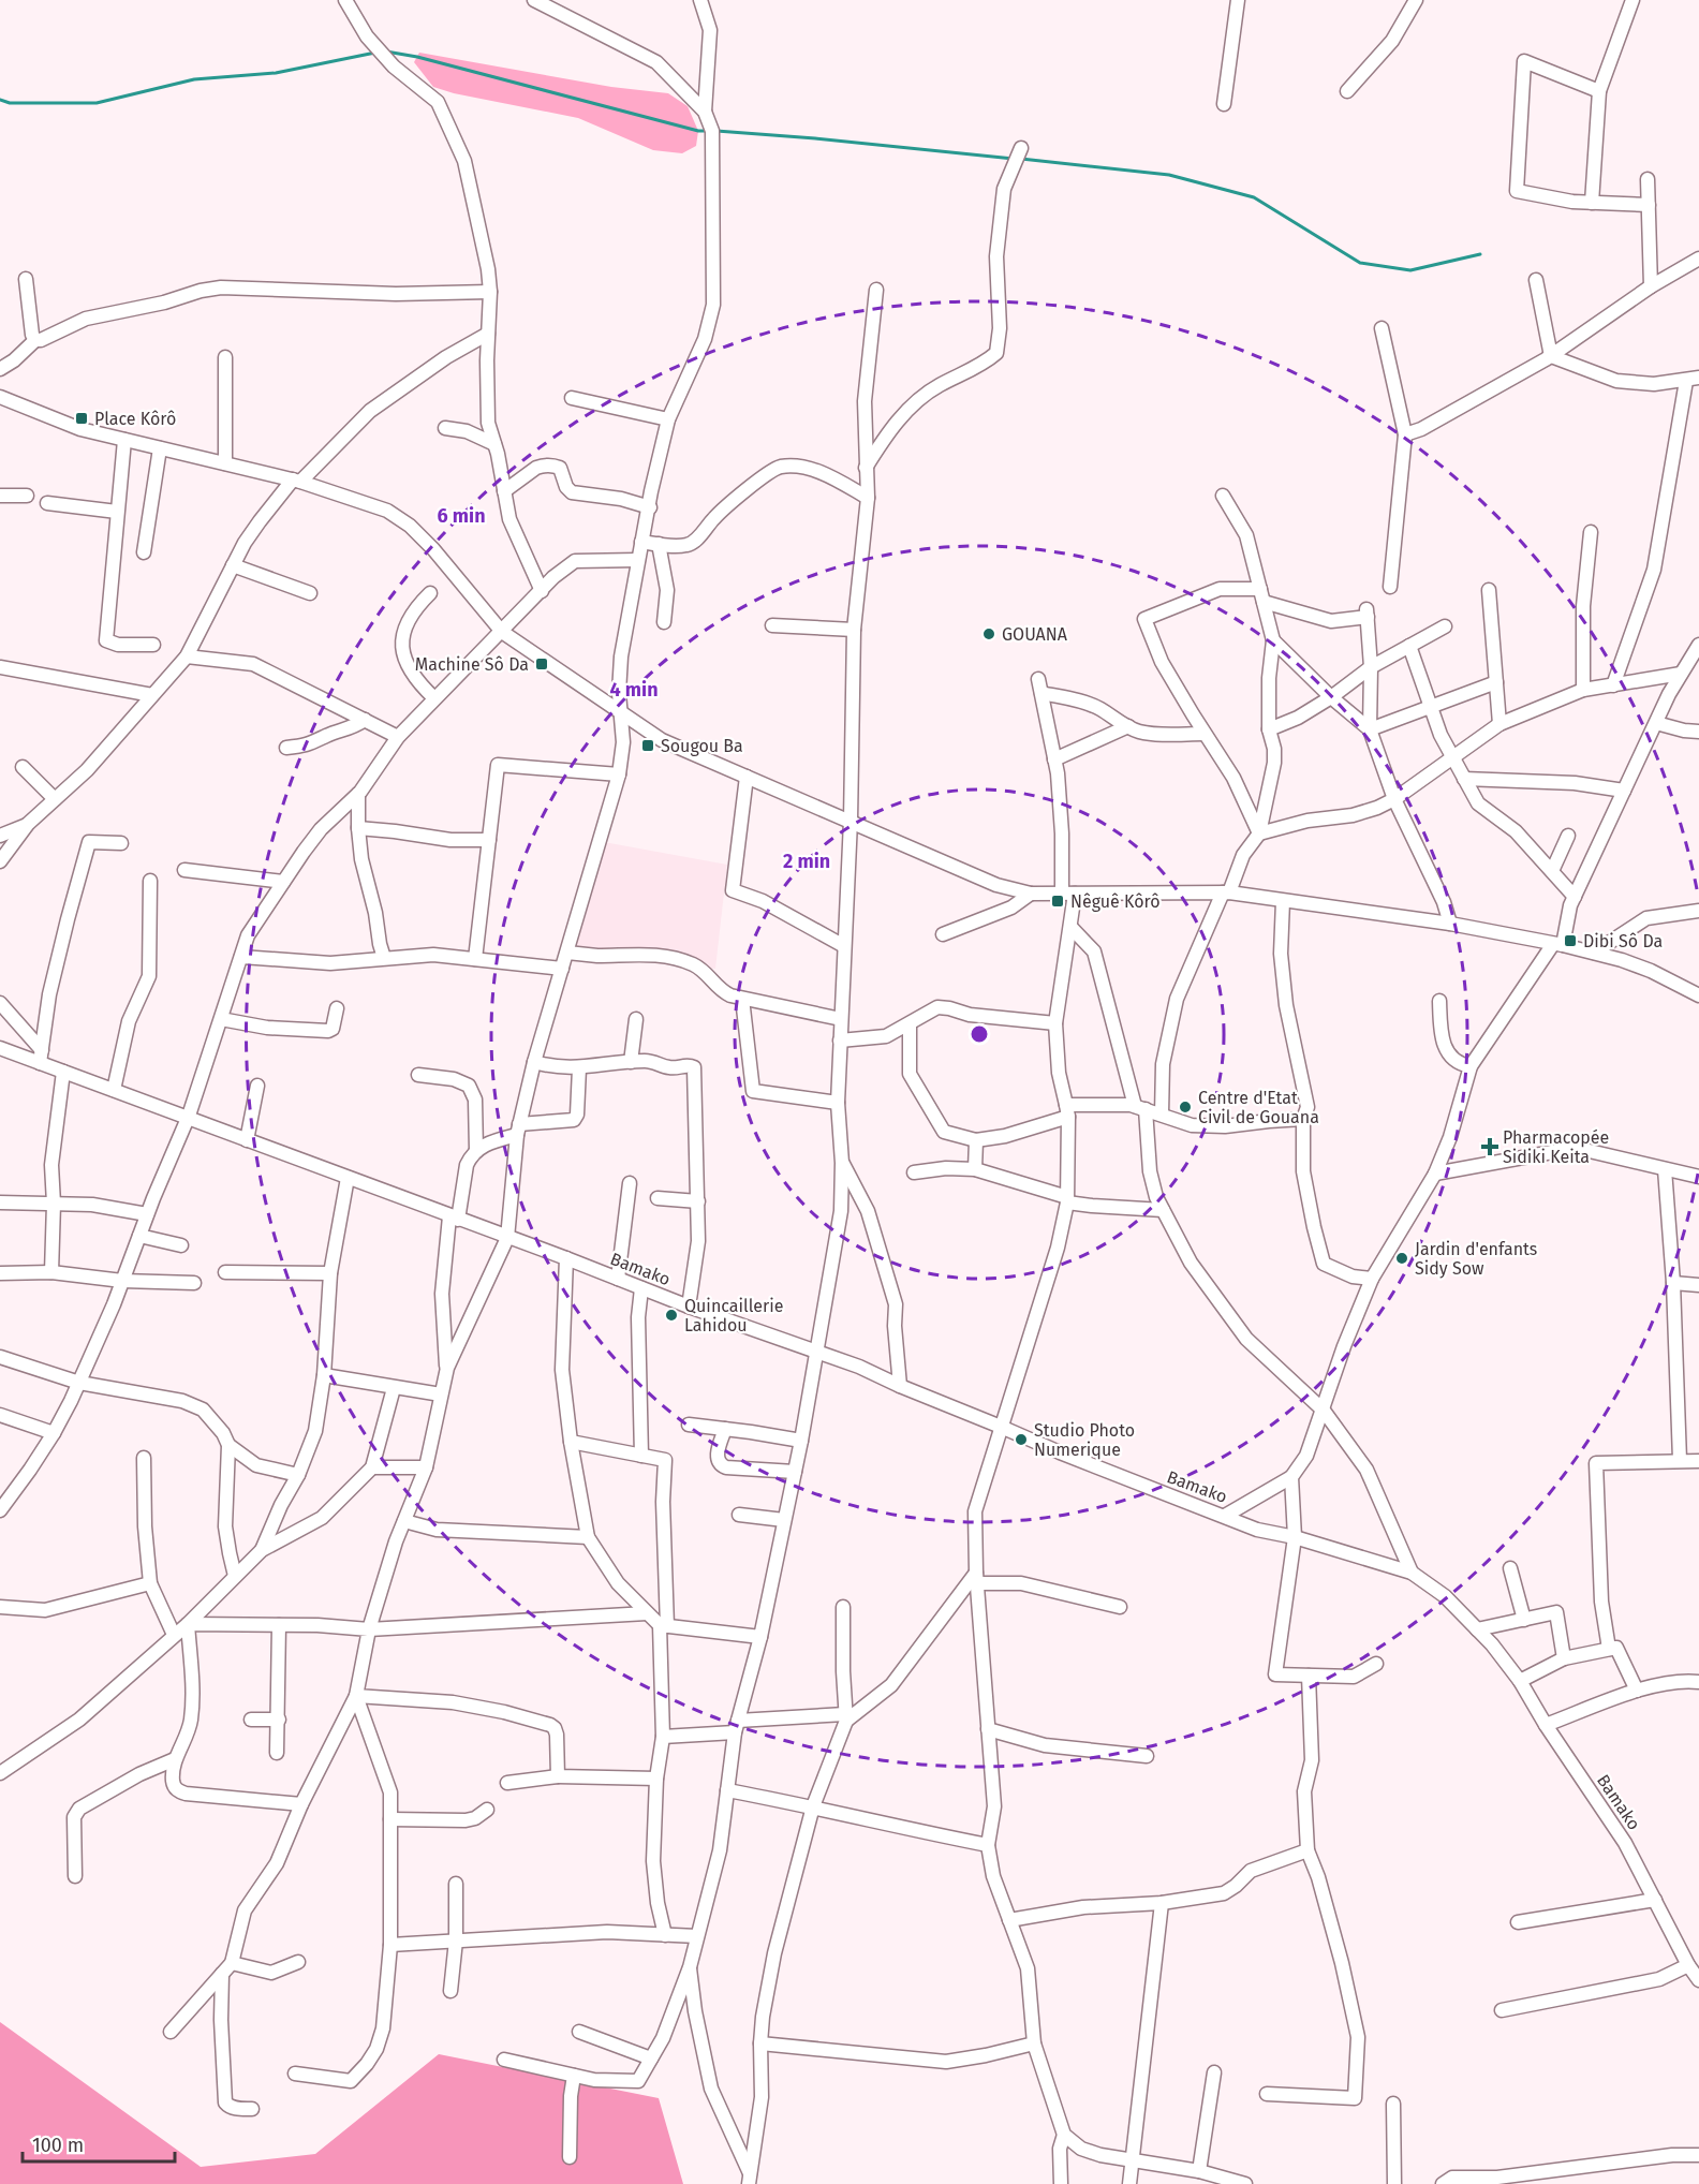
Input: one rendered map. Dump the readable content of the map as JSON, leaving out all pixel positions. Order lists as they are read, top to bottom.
{
  "streets": {
    "street": ["Bamako"]
  },
  "places": {
    "transit": [
      "Place Kôrô",
      "Machine Sô Da",
      "Sougou Ba",
      "Nêguê Kôrô",
      "Dibi Sô Da"
    ],
    "other": [
      "GOUANA",
      "Centre d'Etat Civil de Gouana",
      "Jardin d'enfants Sidy Sow",
      "Quincaillerie Lahidou",
      "Studio Photo Numerique"
    ],
    "health": ["Pharmacopée Sidiki Keita"]
  },
  "scale_bar": "100 m",
  "rings": ["6 min", "4 min", "2 min"]
}
